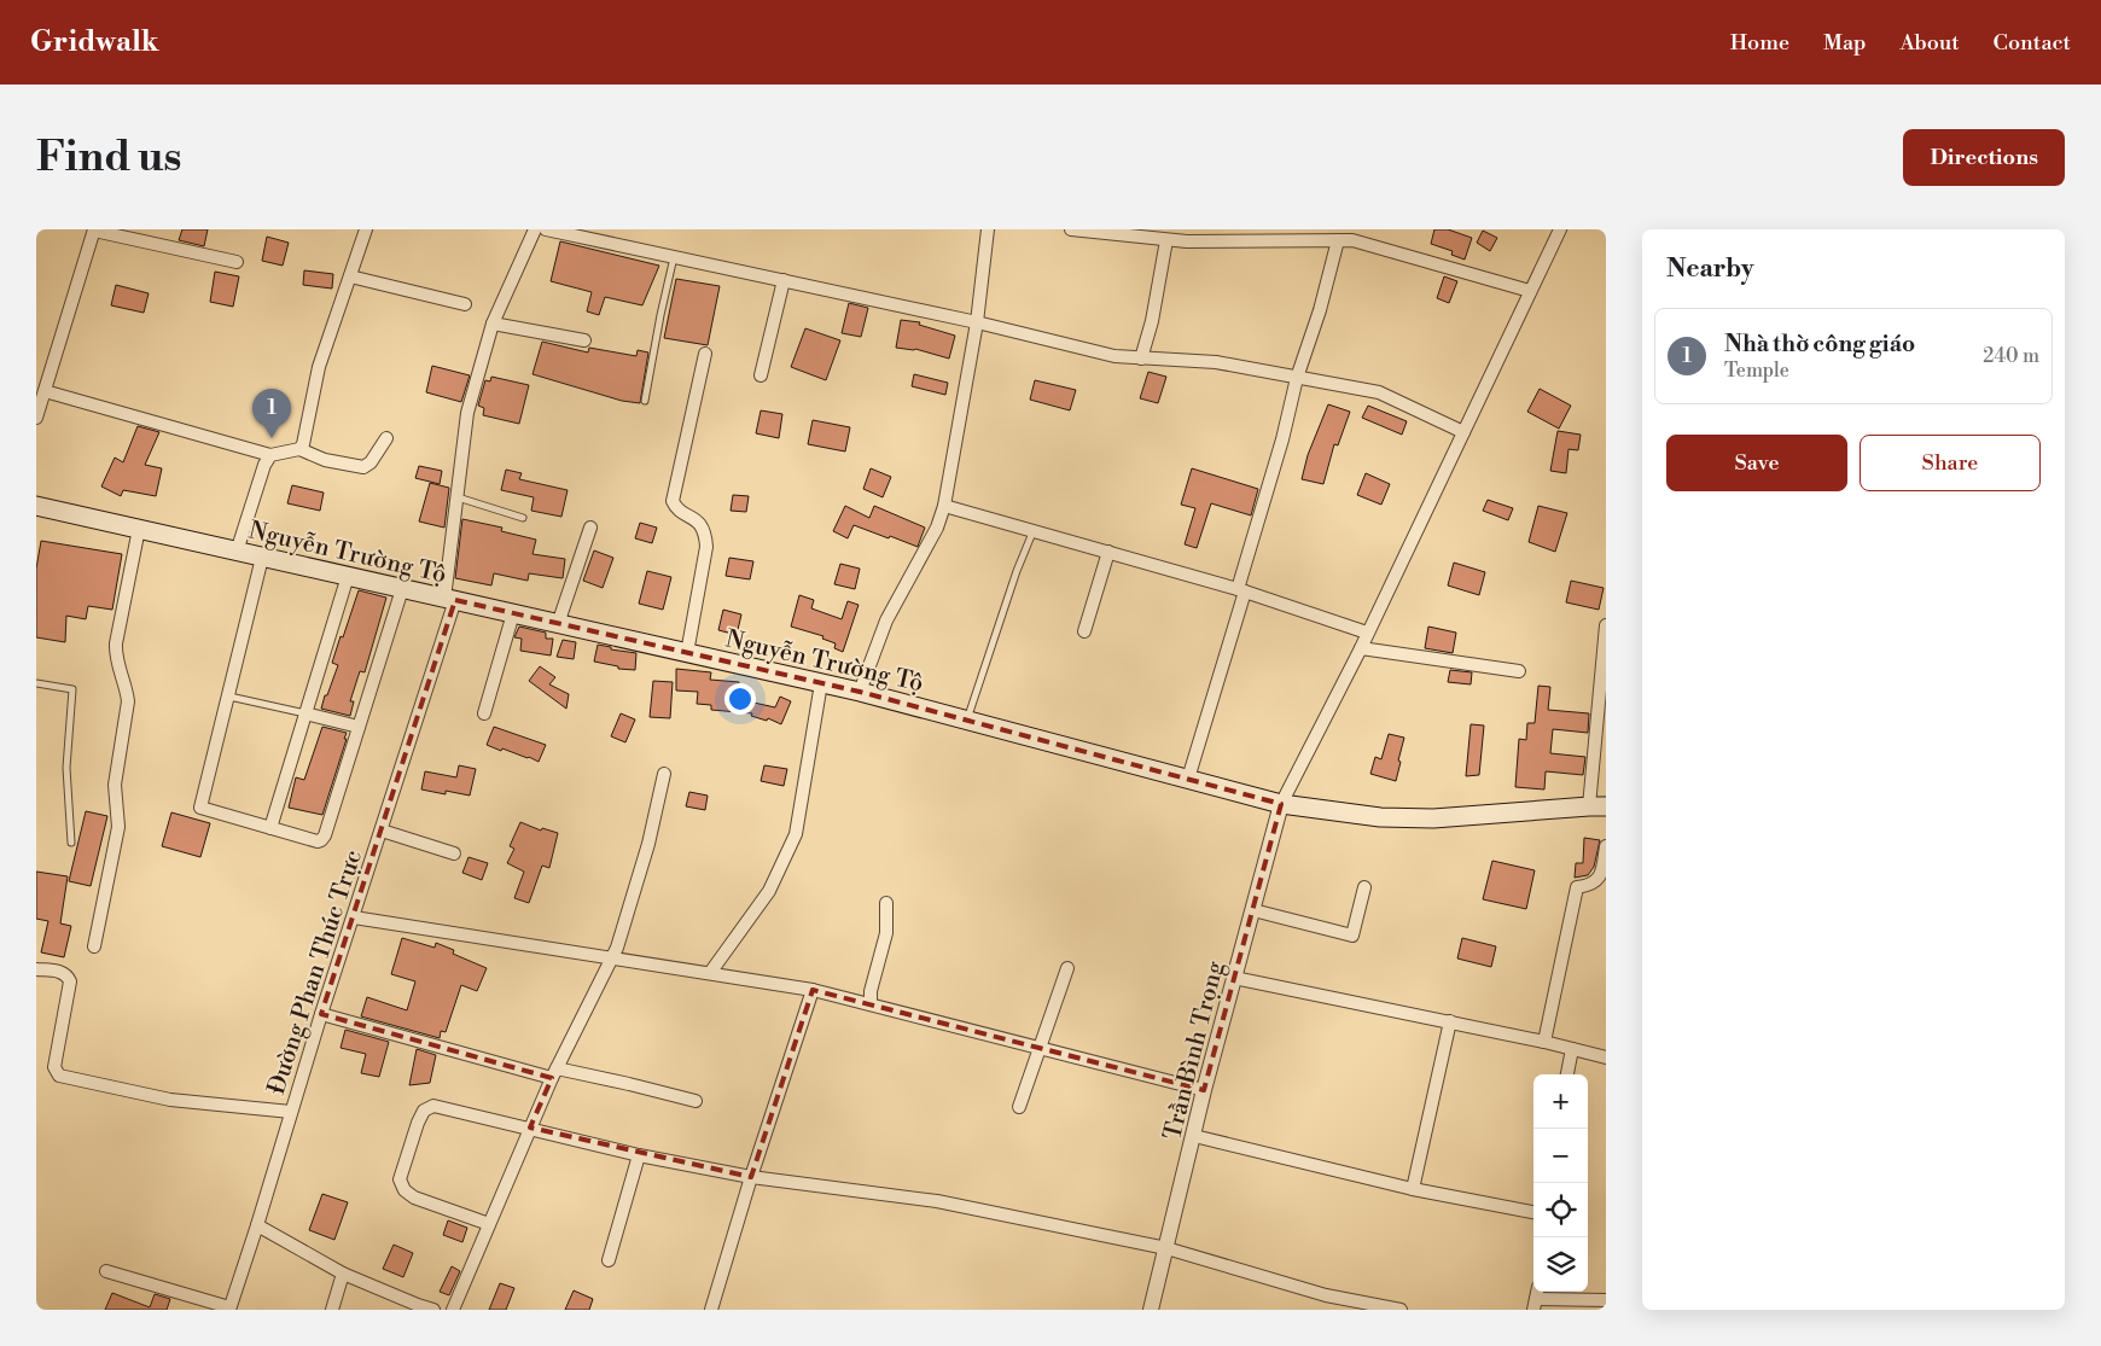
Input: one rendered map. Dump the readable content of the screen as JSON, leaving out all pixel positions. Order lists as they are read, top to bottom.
{
  "streets": {
    "main road": ["Nguyễn Trường Tộ"],
    "street": ["Đường Phan Thúc Trực", "Trần Bình Trọng"]
  },
  "crossings": [
    ["Nguyễn Trường Tộ", "Đường Phan Thúc Trực"],
    ["Nguyễn Trường Tộ", "Trần Bình Trọng"]
  ],
  "page": {
    "header": "Gridwalk",
    "nav": [
      "Home",
      "Map",
      "About",
      "Contact"
    ],
    "buttons": [
      "Directions",
      ["Save", "Share"]
    ],
    "title": "Find us",
    "heading": "Nearby",
    "list": [
      {
        "mark": "1",
        "name": "Nhà thờ công giáo",
        "note": "Temple",
        "value": "240 m"
      }
    ],
    "pins": "1",
    "map_buttons": ["+", "−"]
  }
}
